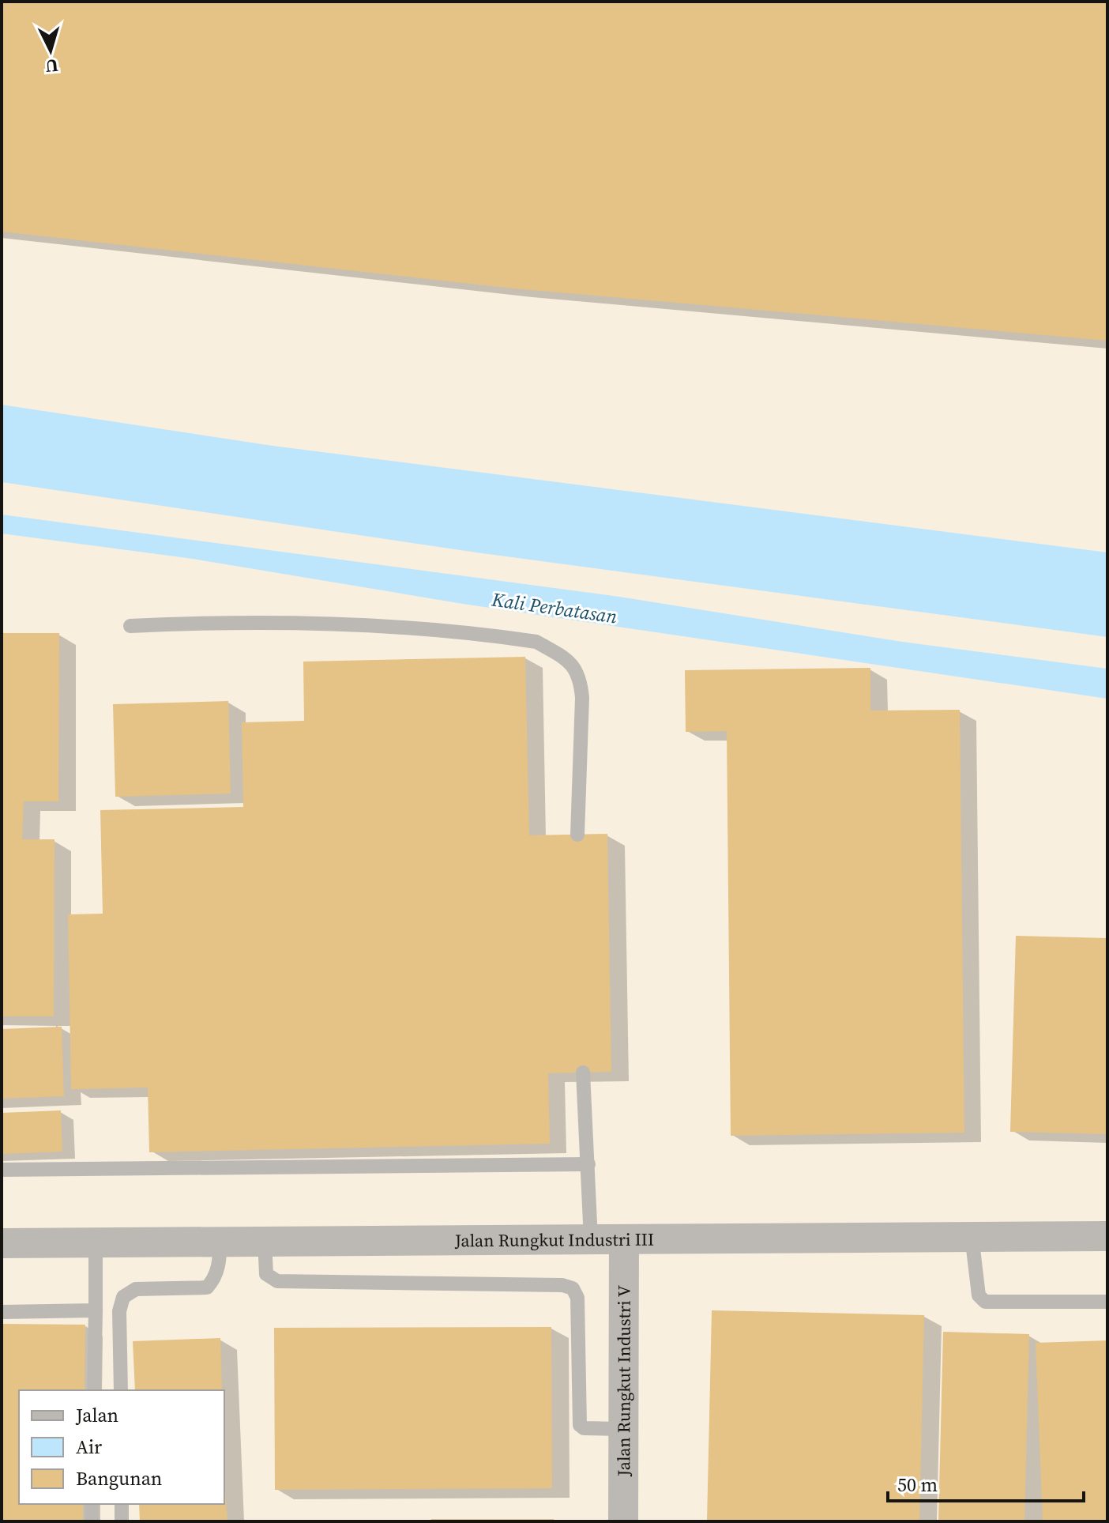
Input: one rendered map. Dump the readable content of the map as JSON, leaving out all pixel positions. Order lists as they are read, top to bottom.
{
  "streets": {
    "street": ["Jalan Rungkut Industri III", "Jalan Rungkut Industri V"]
  },
  "crossings": [
    ["Jalan Rungkut Industri III", "Jalan Rungkut Industri V"]
  ],
  "water": ["Kali Perbatasan"],
  "legend": ["Jalan", "Air", "Bangunan"],
  "scale_bar": "50 m",
  "north": "bottom"
}
